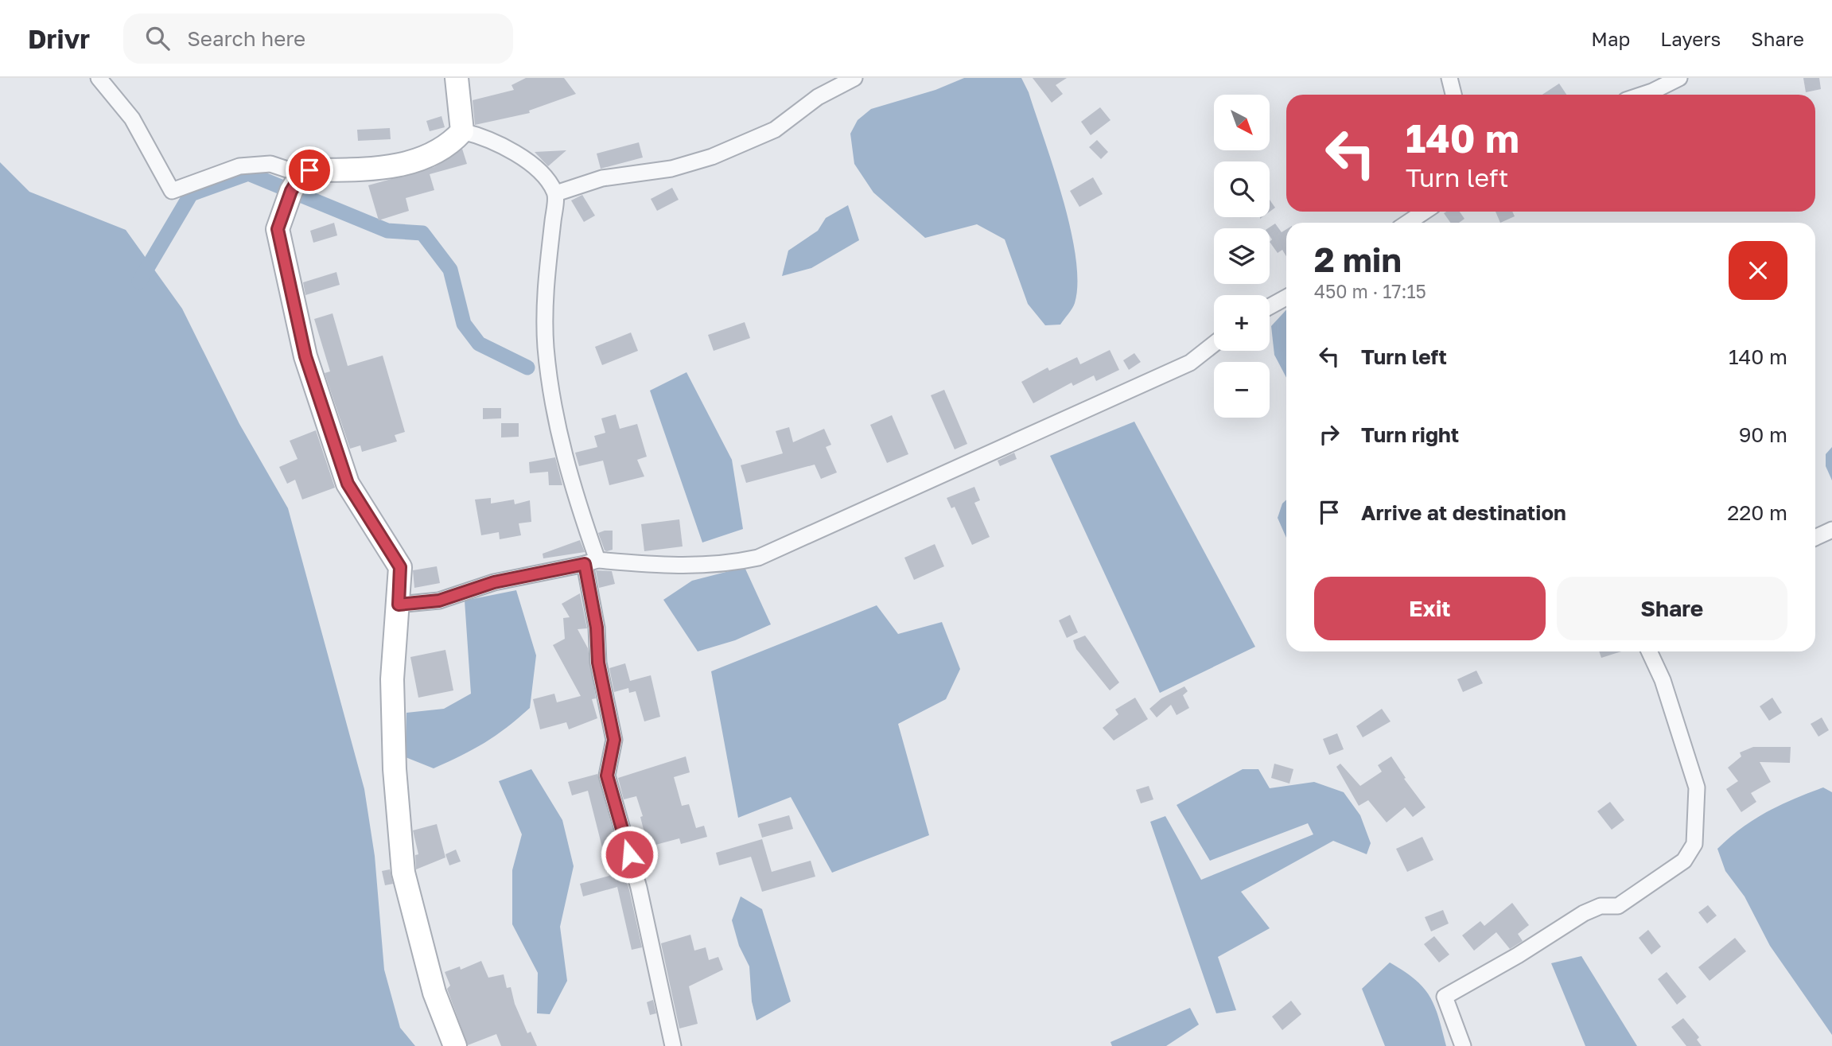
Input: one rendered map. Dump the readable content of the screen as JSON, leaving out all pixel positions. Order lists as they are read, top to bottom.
{
  "north": "bottom right",
  "page": {
    "header": "Drivr",
    "search": "Search here",
    "nav": ["Map", "Layers", "Share"],
    "map_buttons": ["+", "−"],
    "turn": ["140 m", "Turn left"],
    "heading": ["2 min", "450 m · 17:15"],
    "list": [
      {
        "name": "Turn left",
        "value": "140 m"
      },
      {
        "name": "Turn right",
        "value": "90 m"
      },
      {
        "name": "Arrive at destination",
        "value": "220 m"
      }
    ],
    "buttons": ["Exit", "Share"]
  }
}
